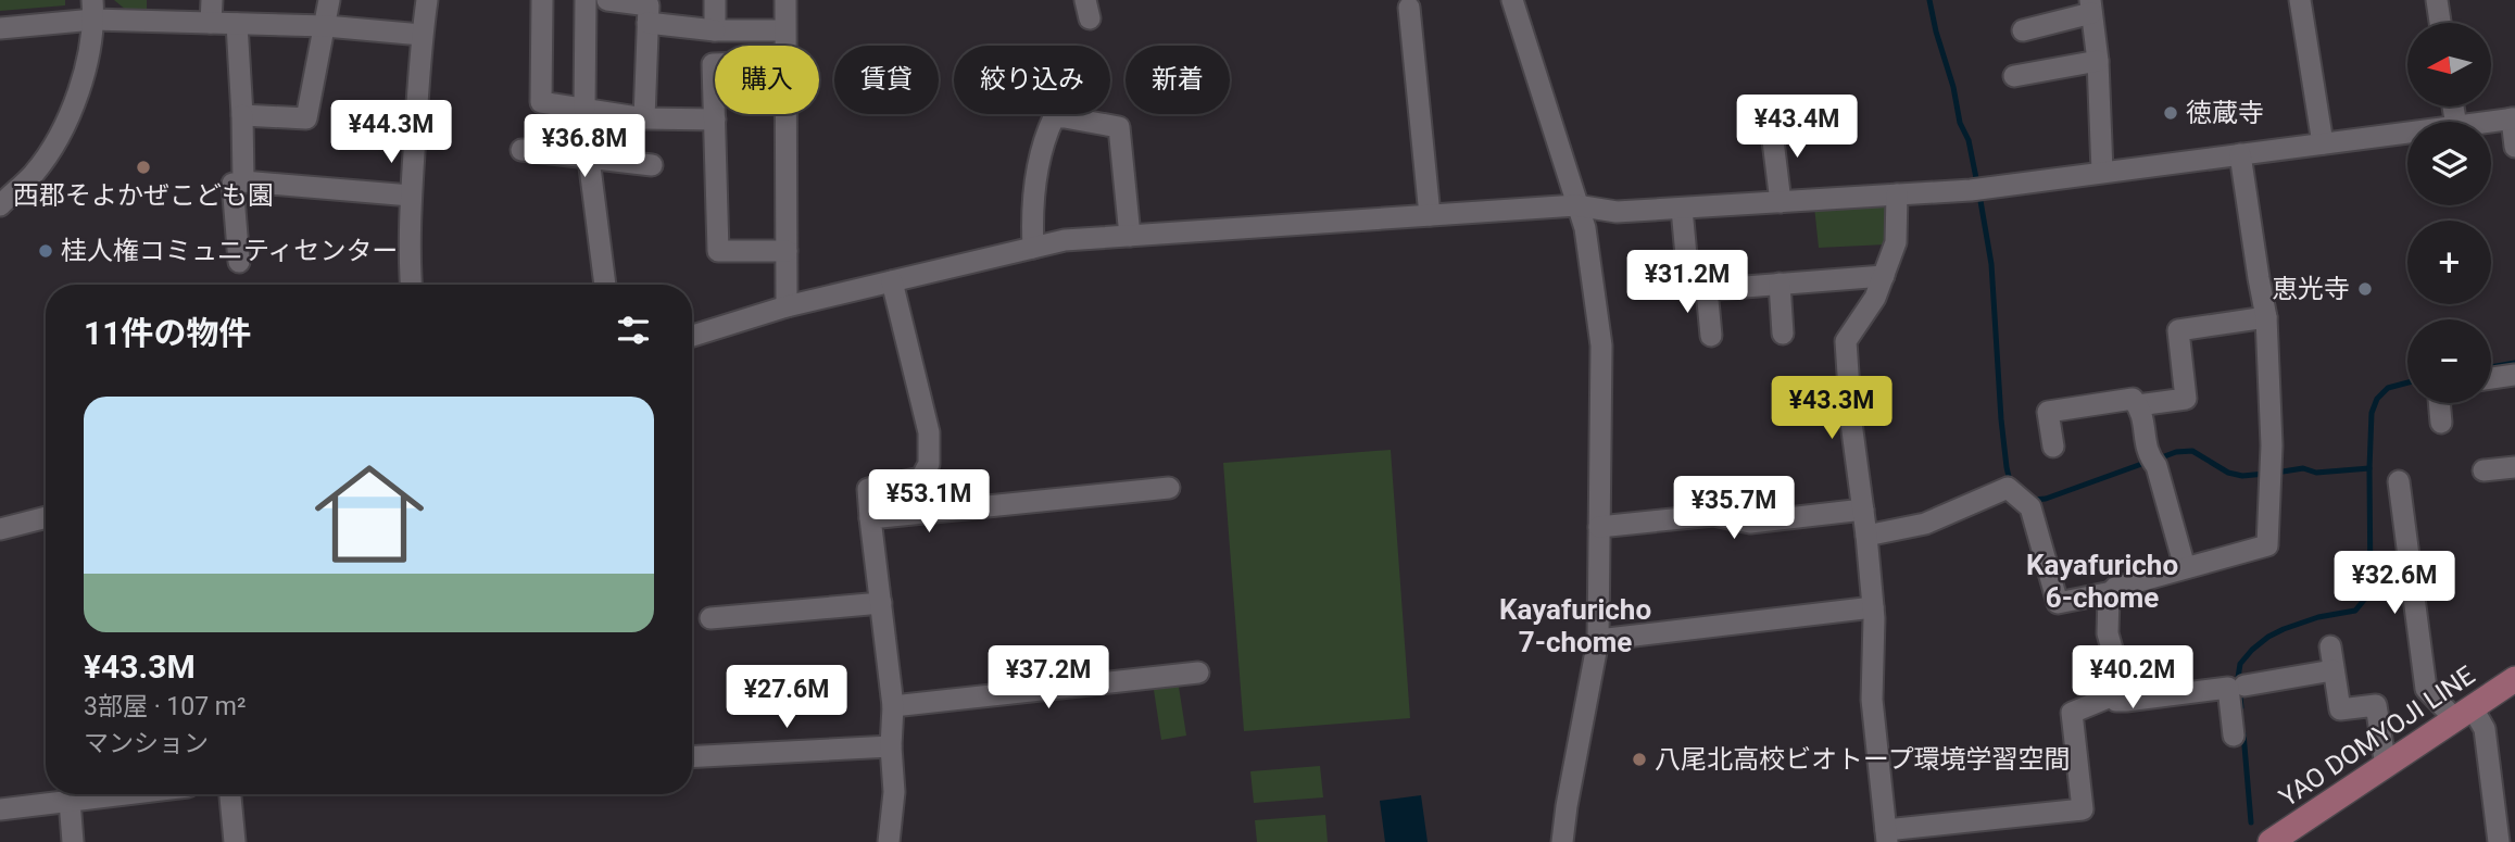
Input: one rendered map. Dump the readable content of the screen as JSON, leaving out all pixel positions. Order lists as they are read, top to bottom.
{
  "streets": {
    "main road": ["YAO DOMYOJI LINE"]
  },
  "districts": ["Kayafuricho 6-chome", "Kayafuricho 7-chome"],
  "places": [
    "徳蔵寺",
    "西郡そよかぜこども園",
    "桂人権コミュニティセンター",
    "恵光寺",
    "八尾北高校ビオトープ環境学習空間"
  ],
  "north": "left",
  "page": {
    "map_buttons": ["+", "−"],
    "chip": [
      "購入",
      "賃貸",
      "絞り込み",
      "新着"
    ],
    "price": [
      "¥43.4M",
      "¥44.3M",
      "¥36.8M",
      "¥31.2M",
      "¥43.3M",
      "¥53.1M",
      "¥35.7M",
      "¥32.6M",
      "¥37.2M",
      "¥40.2M",
      "¥27.6M"
    ],
    "heading": "11件の物件",
    "list": [
      {
        "name": "¥43.3M",
        "note": "3部屋 · 107 m² · マンション"
      }
    ]
  }
}
